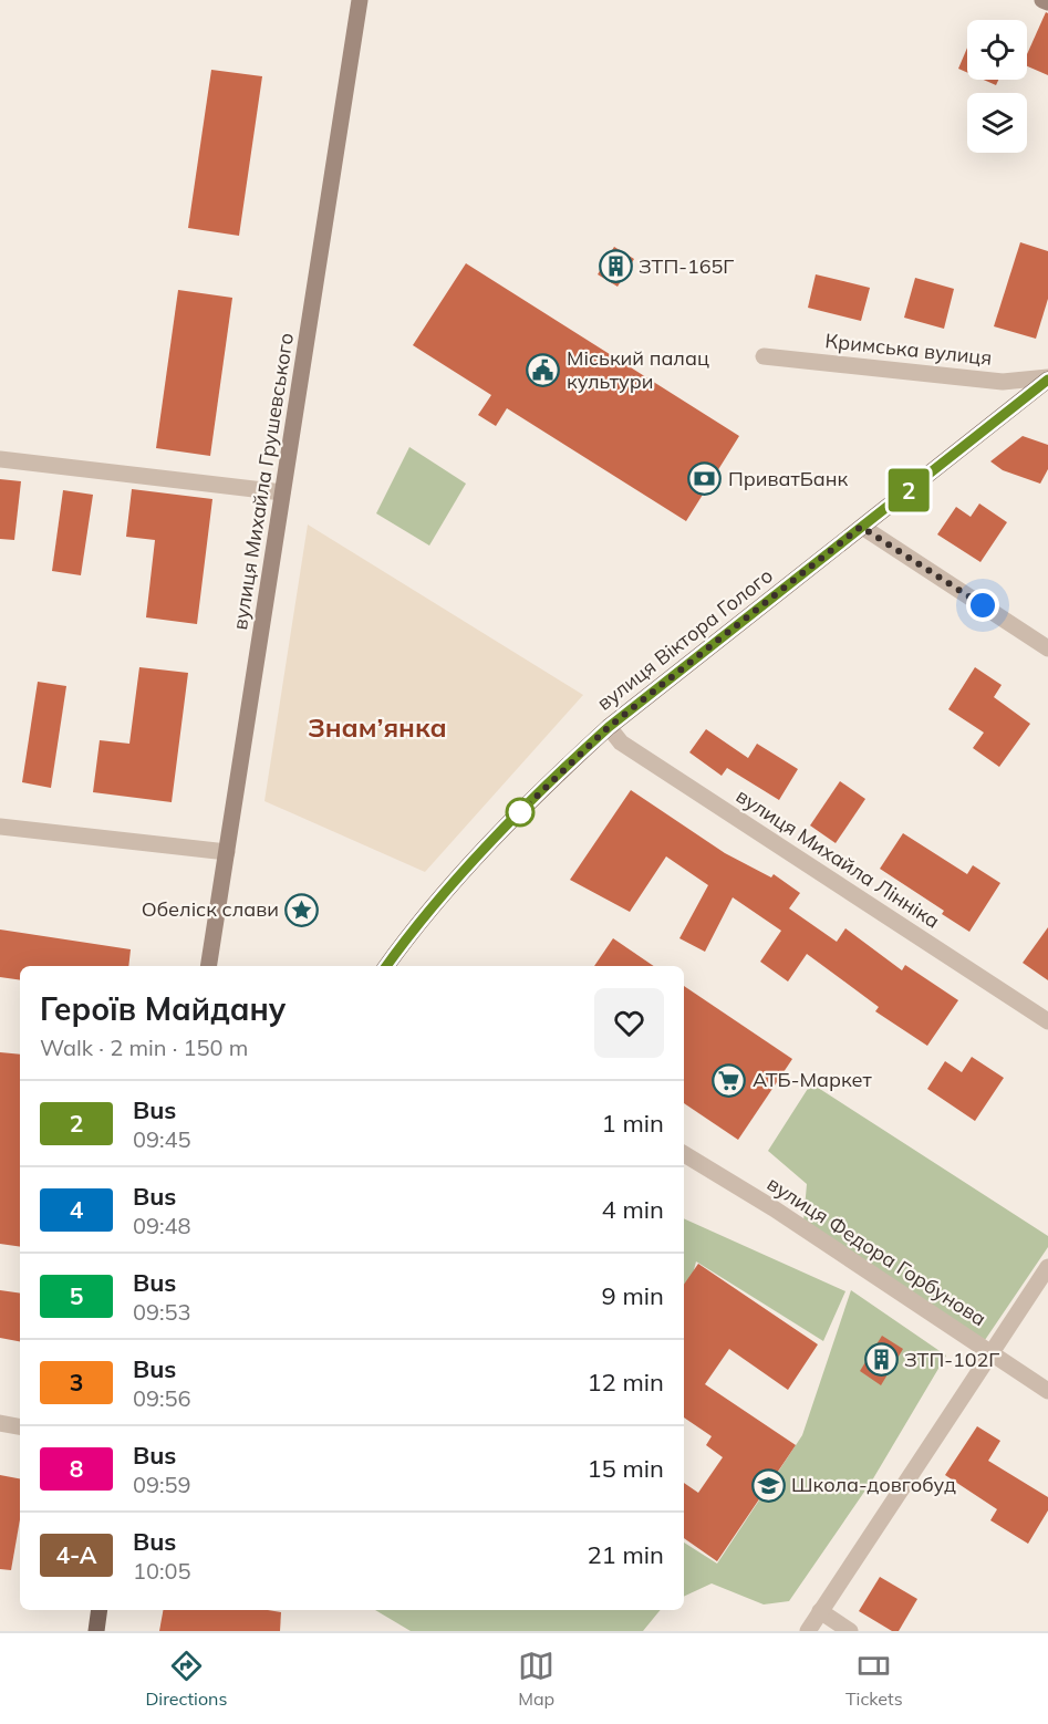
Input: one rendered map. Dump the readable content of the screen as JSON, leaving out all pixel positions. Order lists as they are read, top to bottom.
{
  "streets": {
    "main road": ["вулиця Михайла Грушевського", "вулиця Віктора Голого"],
    "street": ["Кримська вулиця", "вулиця Михайла Лінніка", "вулиця Федора Горбунова"]
  },
  "crossings": [
    ["Кримська вулиця", "вулиця Віктора Голого"],
    ["вулиця Віктора Голого", "вулиця Михайла Лінніка"]
  ],
  "districts": ["Знам’янка"],
  "places": {
    "building": ["ЗТП-165Г", "ЗТП-102Г"],
    "public building": ["Міський палац культури"],
    "bank": ["ПриватБанк"],
    "place": ["Обеліск слави"],
    "supermarket": ["АТБ-Маркет"],
    "school or university": ["Школа-довгобуд"]
  },
  "lines": ["bus line 2"],
  "page": {
    "on_map": "2",
    "heading": ["Героїв Майдану", "Walk · 2 min · 150 m"],
    "list": [
      {
        "mark": "2",
        "name": "Bus",
        "note": "09:45",
        "value": "1 min"
      },
      {
        "mark": "4",
        "name": "Bus",
        "note": "09:48",
        "value": "4 min"
      },
      {
        "mark": "5",
        "name": "Bus",
        "note": "09:53",
        "value": "9 min"
      },
      {
        "mark": "3",
        "name": "Bus",
        "note": "09:56",
        "value": "12 min"
      },
      {
        "mark": "8",
        "name": "Bus",
        "note": "09:59",
        "value": "15 min"
      },
      {
        "mark": "4-А",
        "name": "Bus",
        "note": "10:05",
        "value": "21 min"
      }
    ],
    "tabs": ["Directions", "Map", "Tickets"]
  }
}
